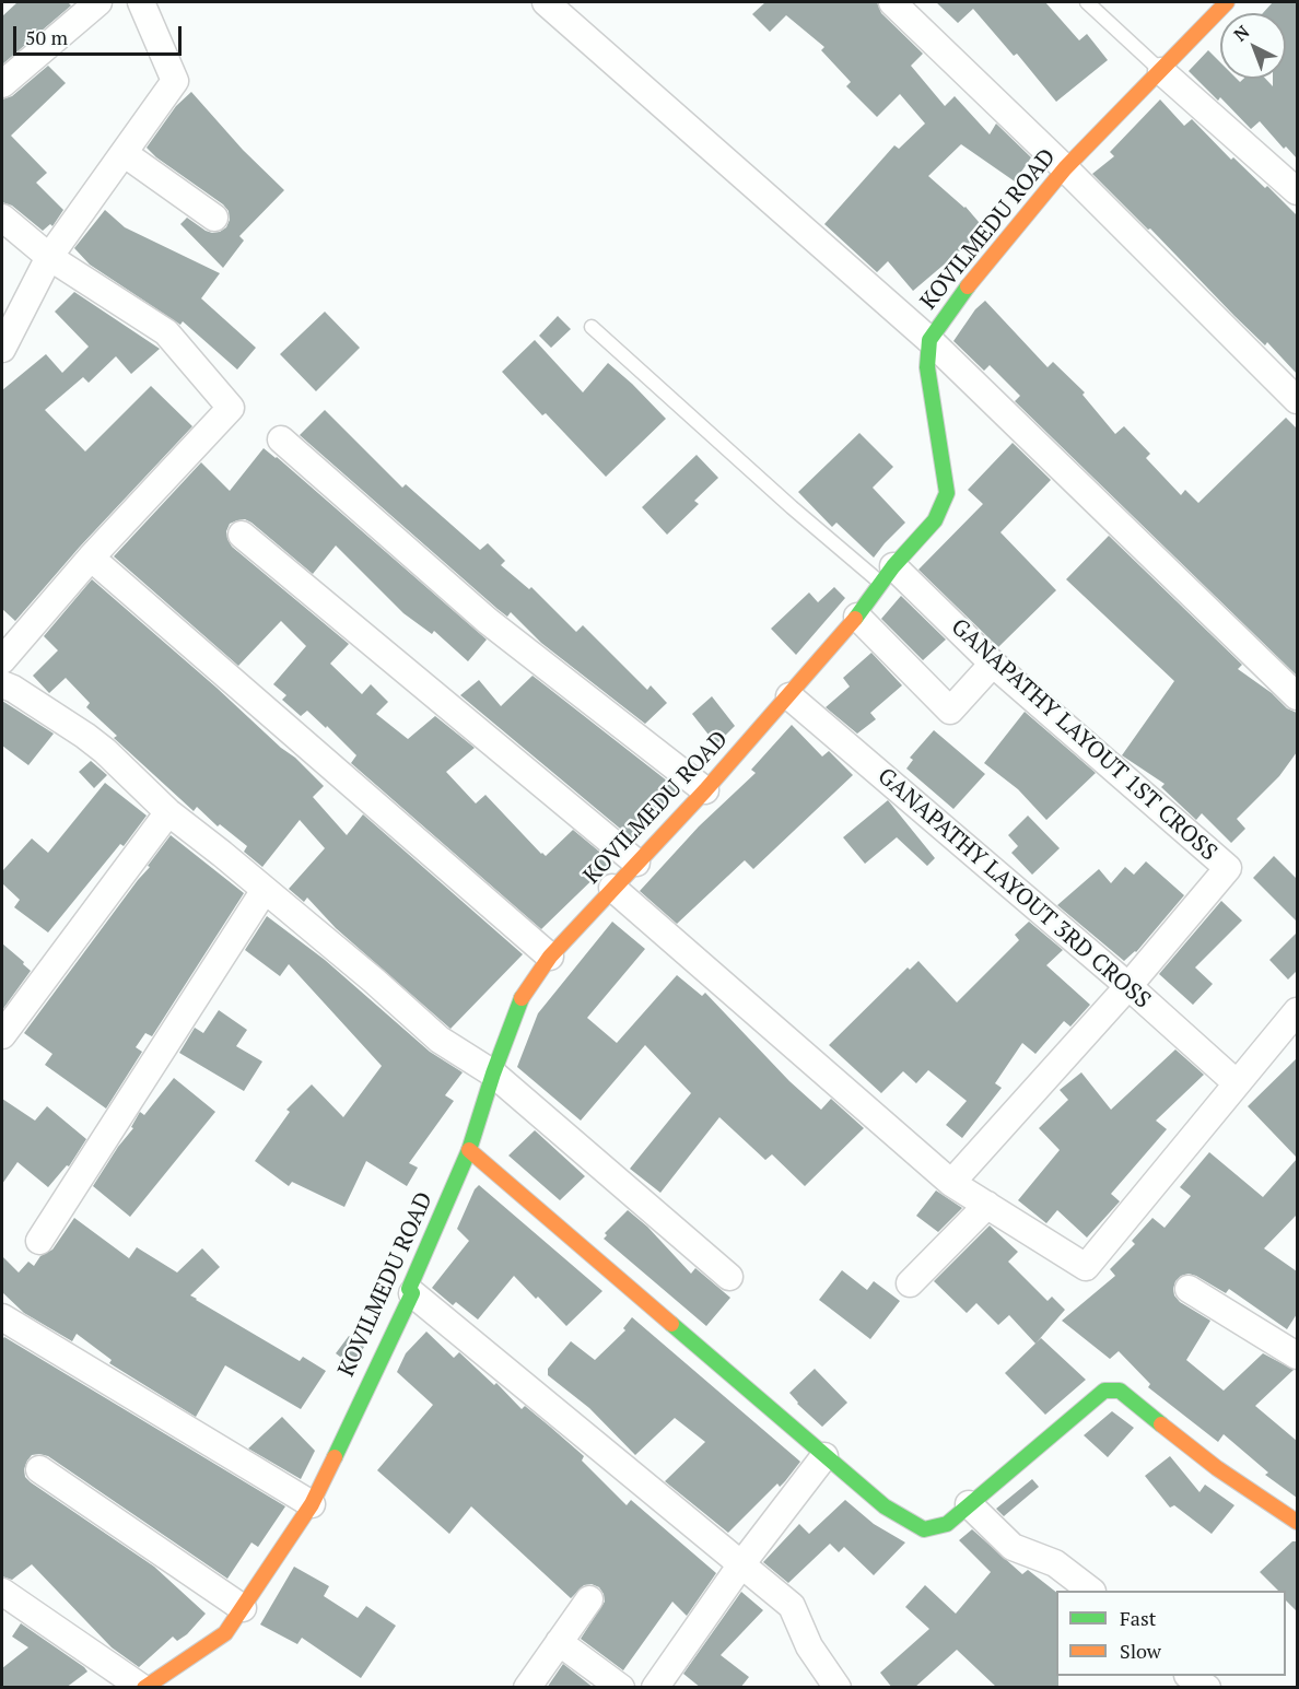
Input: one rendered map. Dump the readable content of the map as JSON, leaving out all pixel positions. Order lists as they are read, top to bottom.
{
  "streets": {
    "street": ["KOVILMEDU ROAD", "GANAPATHY LAYOUT 1ST CROSS", "GANAPATHY LAYOUT 3RD CROSS"]
  },
  "crossings": [
    ["KOVILMEDU ROAD", "GANAPATHY LAYOUT 1ST CROSS"],
    ["KOVILMEDU ROAD", "GANAPATHY LAYOUT 3RD CROSS"],
    ["GANAPATHY LAYOUT 1ST CROSS", "GANAPATHY LAYOUT 3RD CROSS"]
  ],
  "legend": ["Fast", "Slow"],
  "scale_bar": "50 m",
  "north": "top left"
}
